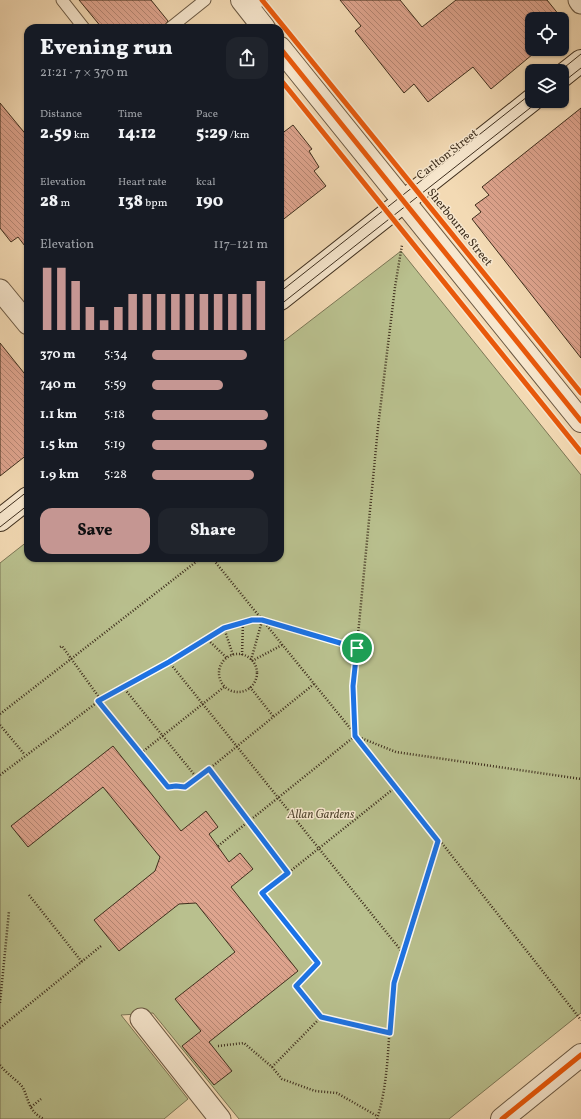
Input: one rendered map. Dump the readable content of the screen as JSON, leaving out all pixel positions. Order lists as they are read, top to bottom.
{
  "streets": {
    "street": ["Carlton Street"],
    "cycle path": ["Sherbourne Street"]
  },
  "parks": ["Allan Gardens"],
  "page": {
    "heading": ["Evening run", "21:21 · 7 × 370 m"],
    "stats": [
      ["Distance", "2.59 km"],
      ["Time", "14:12"],
      ["Pace", "5:29 /km"],
      ["Elevation", "28 m"],
      ["Heart rate", "138 bpm"],
      ["kcal", "190"]
    ],
    "chart": ["Elevation", "117–121 m"],
    "list": [
      {
        "name": "370 m",
        "note": "5:34"
      },
      {
        "name": "740 m",
        "note": "5:59"
      },
      {
        "name": "1.1 km",
        "note": "5:18"
      },
      {
        "name": "1.5 km",
        "note": "5:19"
      },
      {
        "name": "1.9 km",
        "note": "5:28"
      }
    ],
    "buttons": ["Save", "Share"]
  }
}
